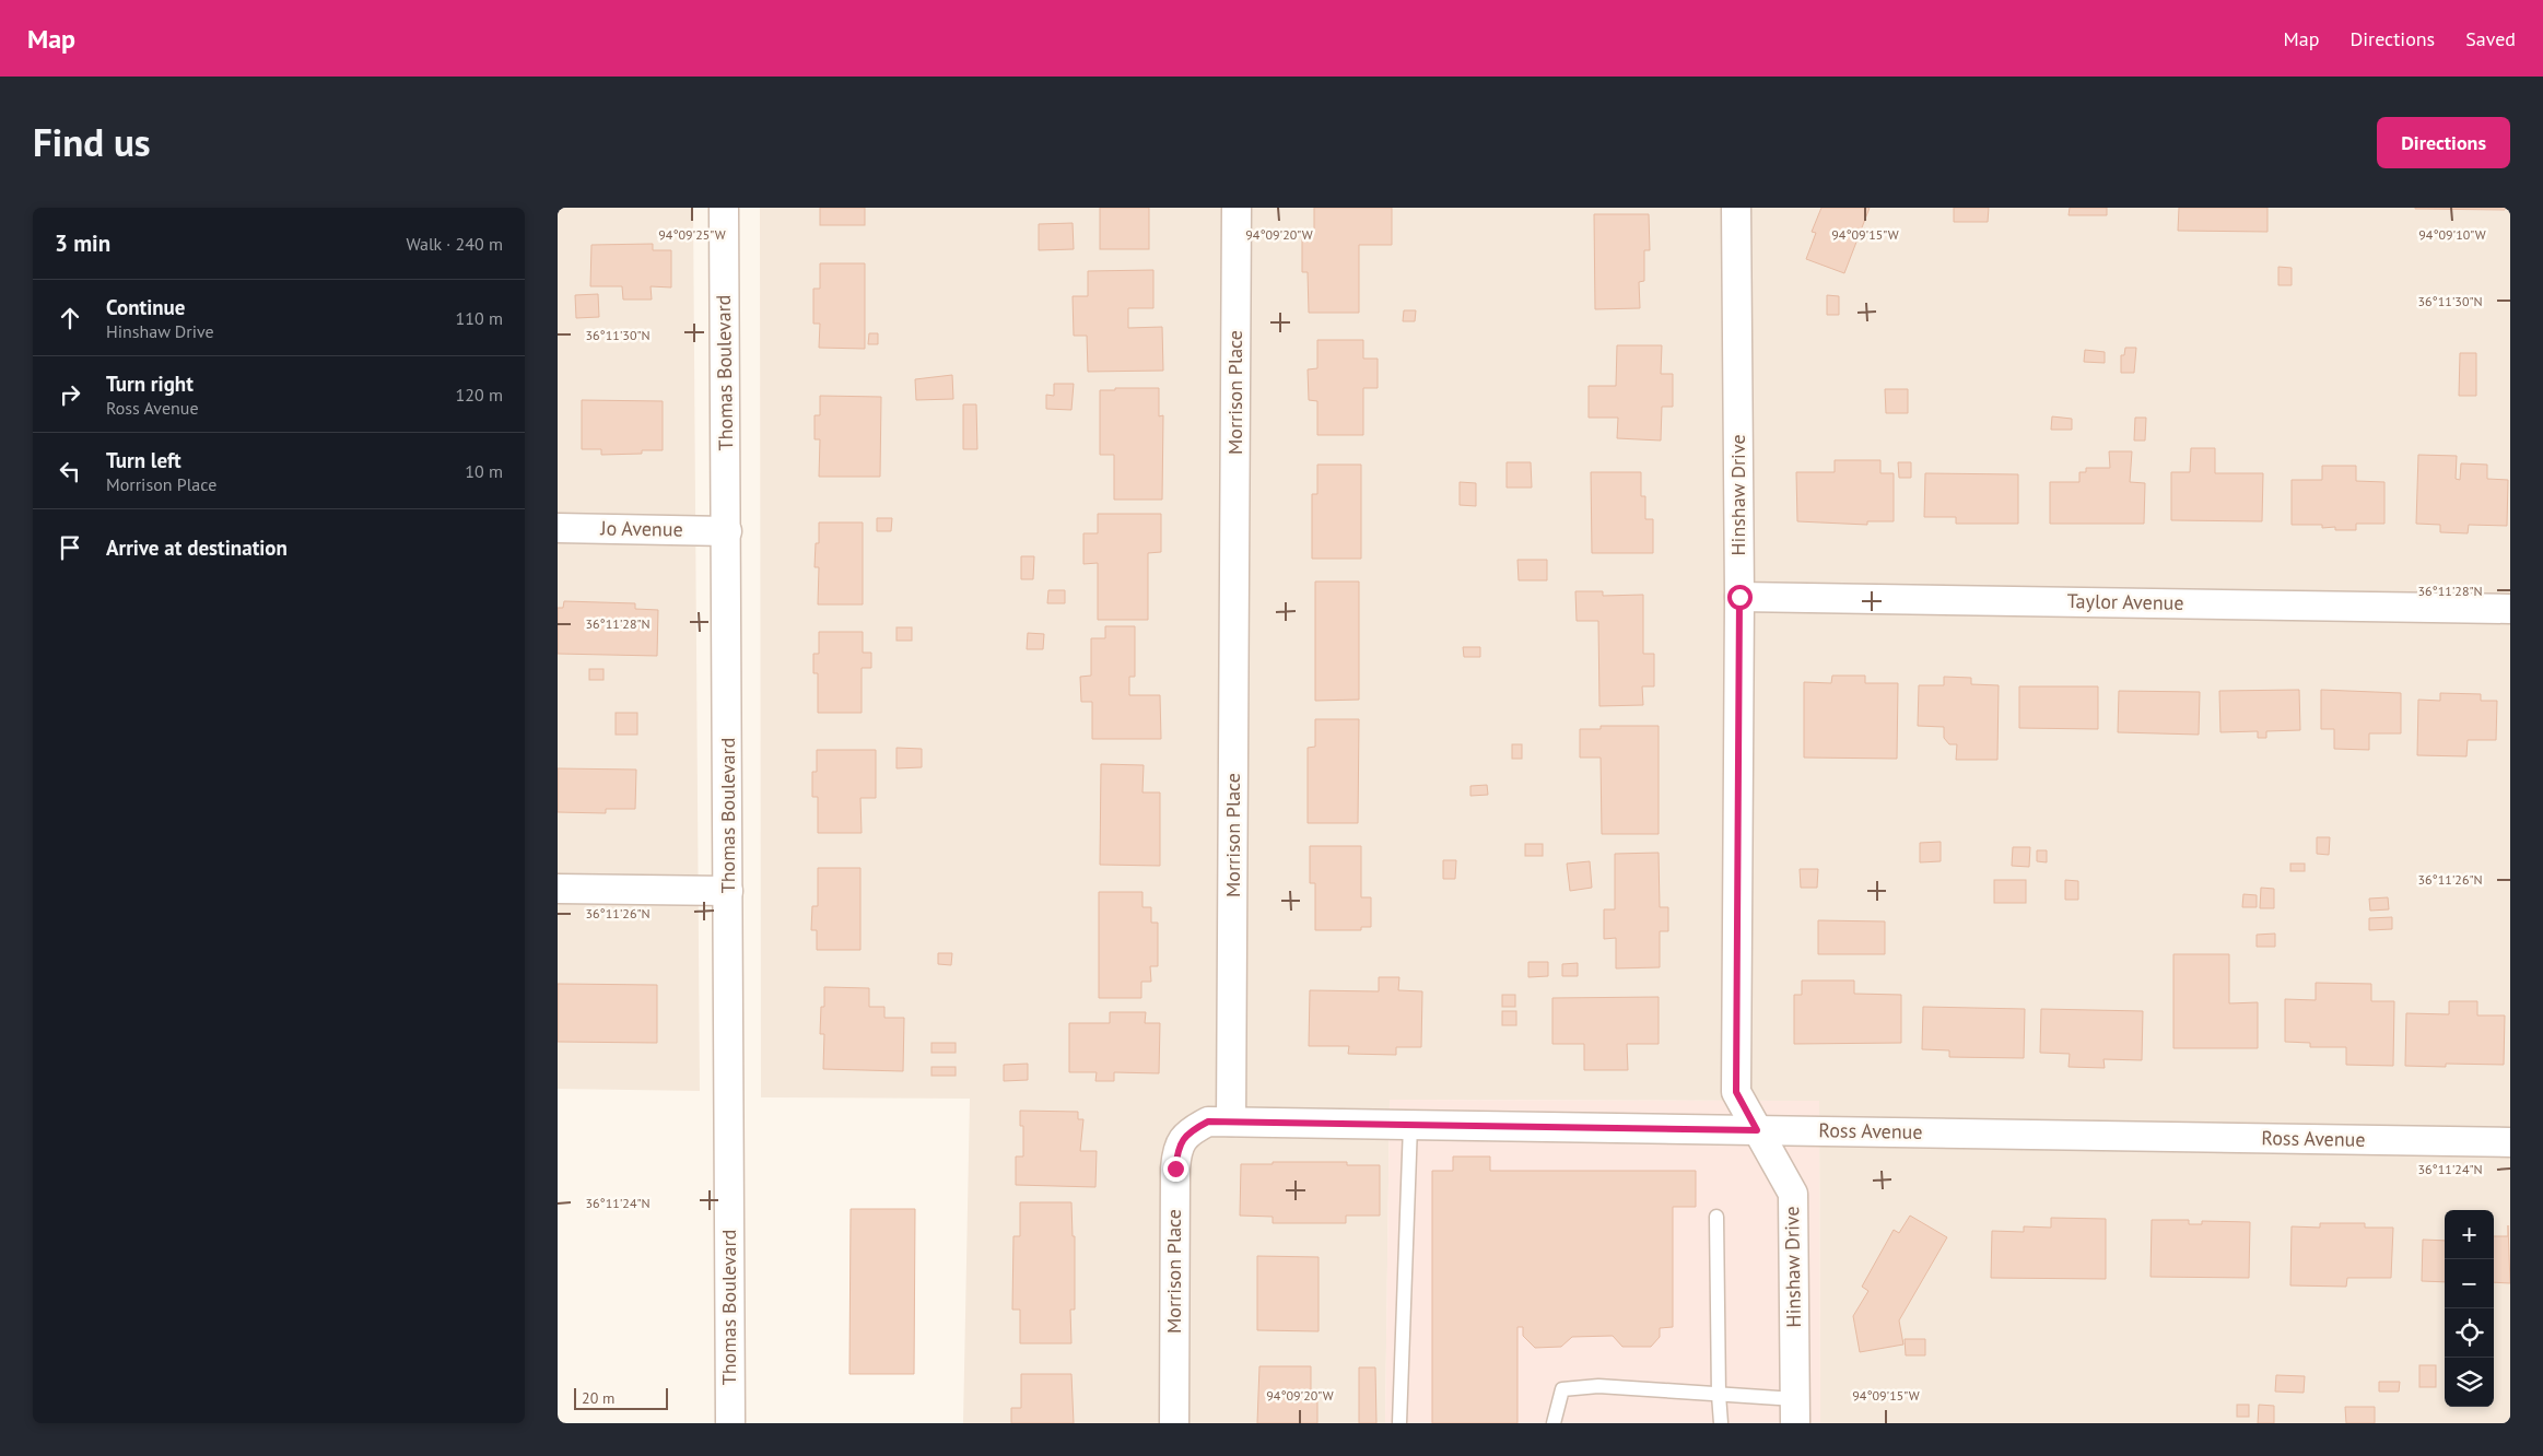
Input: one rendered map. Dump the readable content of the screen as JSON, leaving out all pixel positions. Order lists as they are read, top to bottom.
{
  "streets": {
    "street": [
      "Thomas Boulevard",
      "Morrison Place",
      "Hinshaw Drive",
      "Jo Avenue",
      "Taylor Avenue",
      "Ross Avenue"
    ]
  },
  "crossings": [
    ["Thomas Boulevard", "Jo Avenue"],
    ["Morrison Place", "Ross Avenue"],
    ["Hinshaw Drive", "Taylor Avenue"],
    ["Hinshaw Drive", "Ross Avenue"]
  ],
  "scale_bar": "20 m",
  "page": {
    "header": "Map",
    "nav": ["Map", "Directions", "Saved"],
    "title": "Find us",
    "buttons": "Directions",
    "heading": ["3 min", "Walk · 240 m"],
    "list": [
      ["Continue", "Hinshaw Drive", "110 m"],
      ["Turn right", "Ross Avenue", "120 m"],
      ["Turn left", "Morrison Place", "10 m"],
      "Arrive at destination"
    ],
    "map_buttons": ["+", "−"],
    "scale": "20 m"
  },
  "coordinates": [
    "94°09'25\"W",
    "94°09'20\"W",
    "94°09'15\"W",
    "94°09'10\"W",
    "36°11'30\"N",
    "36°11'28\"N",
    "36°11'26\"N",
    "36°11'24\"N"
  ]
}
